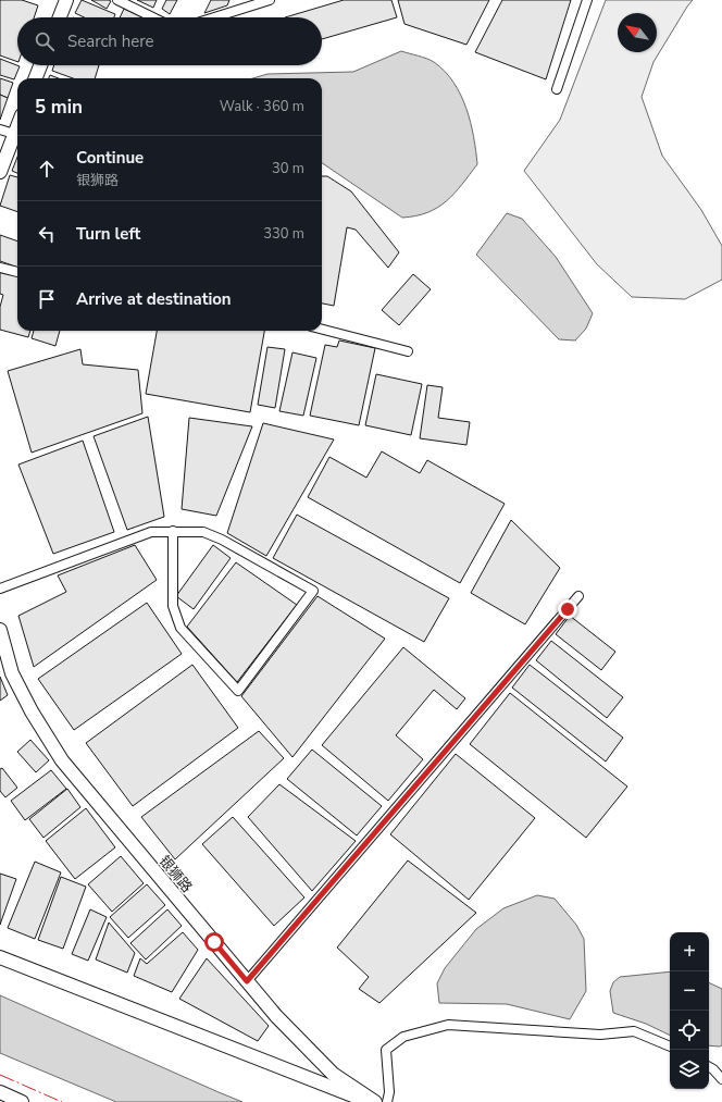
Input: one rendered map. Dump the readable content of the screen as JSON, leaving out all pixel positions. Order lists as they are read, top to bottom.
{
  "streets": {
    "main road": ["银狮路"]
  },
  "north": "top left",
  "page": {
    "search": "Search here",
    "heading": ["5 min", "Walk · 360 m"],
    "list": [
      ["Continue", "银狮路", "30 m"],
      ["Turn left", "330 m"],
      "Arrive at destination"
    ],
    "map_buttons": ["+", "−"]
  }
}
